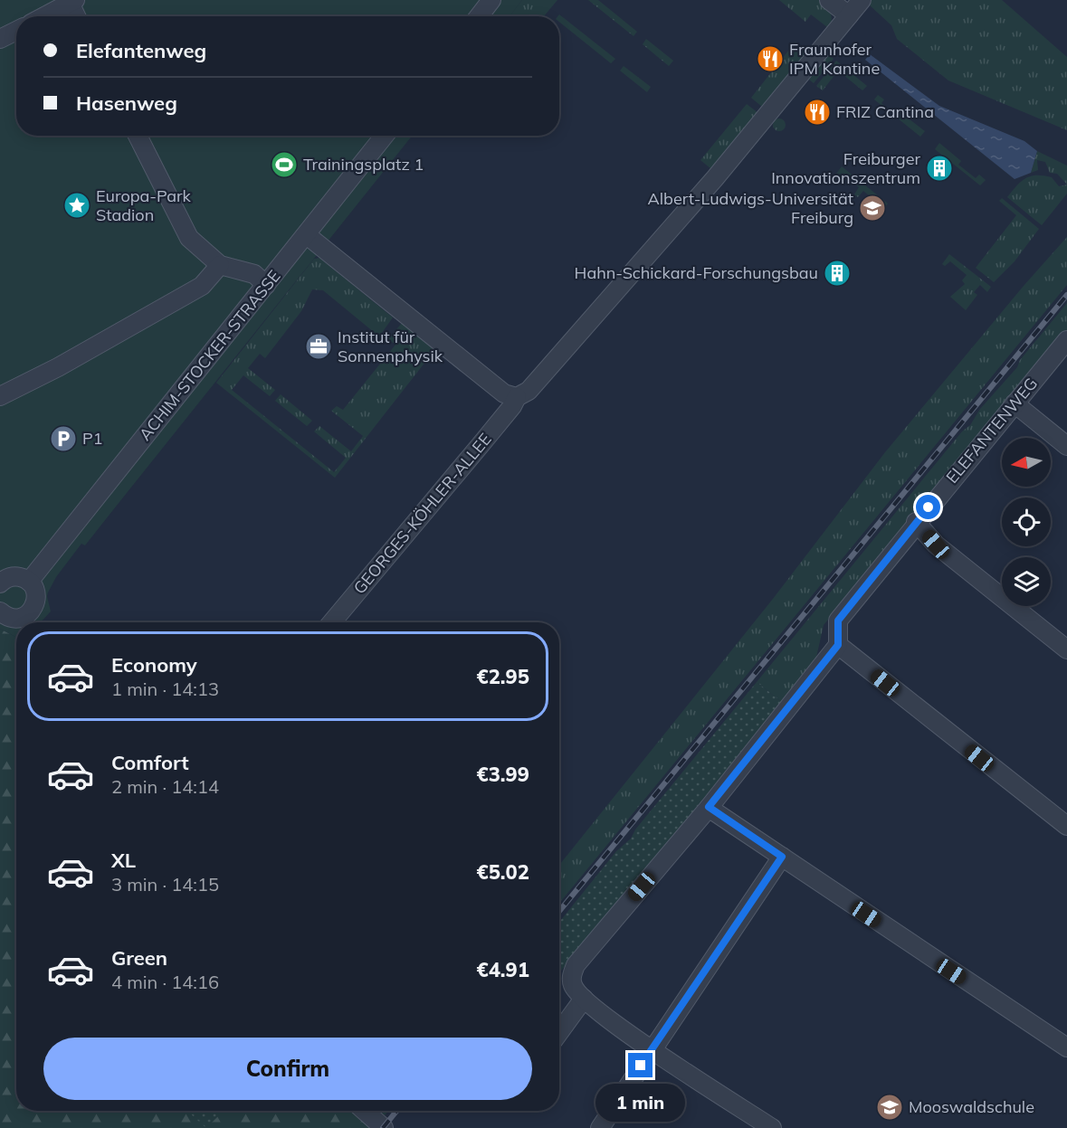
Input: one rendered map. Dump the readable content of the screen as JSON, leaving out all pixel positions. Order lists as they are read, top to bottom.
{
  "streets": {
    "street": ["ACHIM-STOCKER-STRASSE", "ELEFANTENWEG", "GEORGES-KÖHLER-ALLEE"]
  },
  "places": {
    "restaurant": ["Fraunhofer IPM Kantine", "FRIZ Cantina"],
    "sports": ["Trainingsplatz 1"],
    "building": ["Freiburger Innovationszentrum", "Hahn-Schickard-Forschungsbau"],
    "place": ["Europa-Park Stadion"],
    "school or university": ["Albert-Ludwigs-Universität Freiburg", "Mooswaldschule"],
    "office": ["Institut für Sonnenphysik"],
    "parking": ["P1"]
  },
  "north": "left",
  "page": {
    "banner": ["Elefantenweg", "Hasenweg"],
    "list": [
      {
        "name": "Economy",
        "note": "1 min · 14:13",
        "value": "€2.95"
      },
      {
        "name": "Comfort",
        "note": "2 min · 14:14",
        "value": "€3.99"
      },
      {
        "name": "XL",
        "note": "3 min · 14:15",
        "value": "€5.02"
      },
      {
        "name": "Green",
        "note": "4 min · 14:16",
        "value": "€4.91"
      }
    ],
    "buttons": "Confirm",
    "bubble": "1 min"
  }
}
